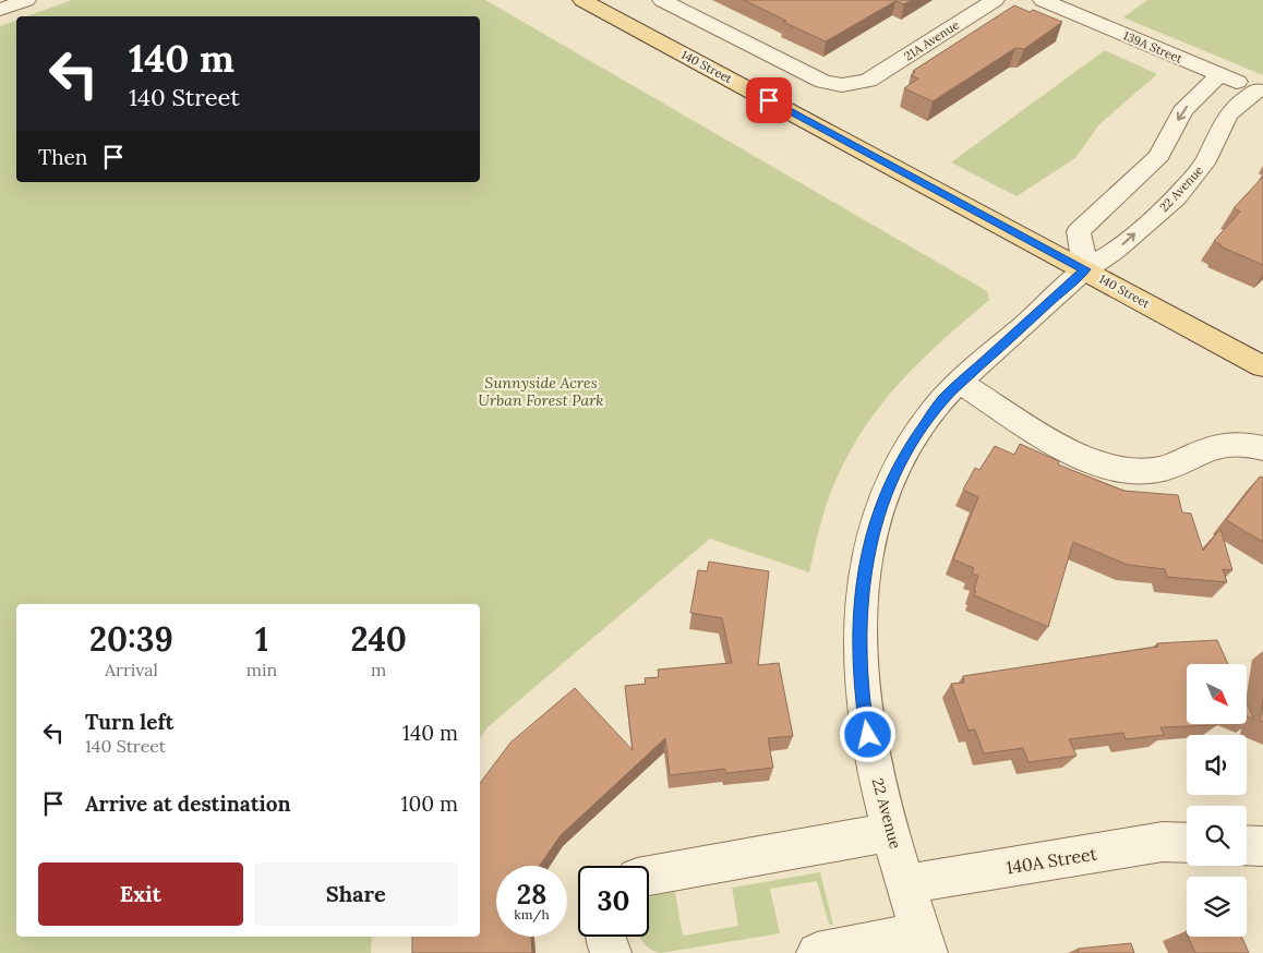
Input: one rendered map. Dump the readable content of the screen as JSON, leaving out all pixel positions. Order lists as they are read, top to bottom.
{
  "streets": {
    "main road": ["140 Street"],
    "street": [
      "21A Avenue",
      "139A Street",
      "22 Avenue",
      "140A Street"
    ]
  },
  "crossings": [
    ["139A Street", "22 Avenue"],
    ["140 Street", "22 Avenue"],
    ["22 Avenue", "140A Street"]
  ],
  "parks": ["Sunnyside Acres Urban Forest Park"],
  "north": "bottom right",
  "page": {
    "turn": ["140 m", "140 Street"],
    "then": "Then",
    "eta": [
      "20:39",
      "Arrival",
      "1",
      "min",
      "240",
      "m"
    ],
    "list": [
      {
        "name": "Turn left",
        "note": "140 Street",
        "value": "140 m"
      },
      {
        "name": "Arrive at destination",
        "value": "100 m"
      }
    ],
    "buttons": ["Exit", "Share"],
    "speed": "28 km/h",
    "limit": "30"
  }
}
